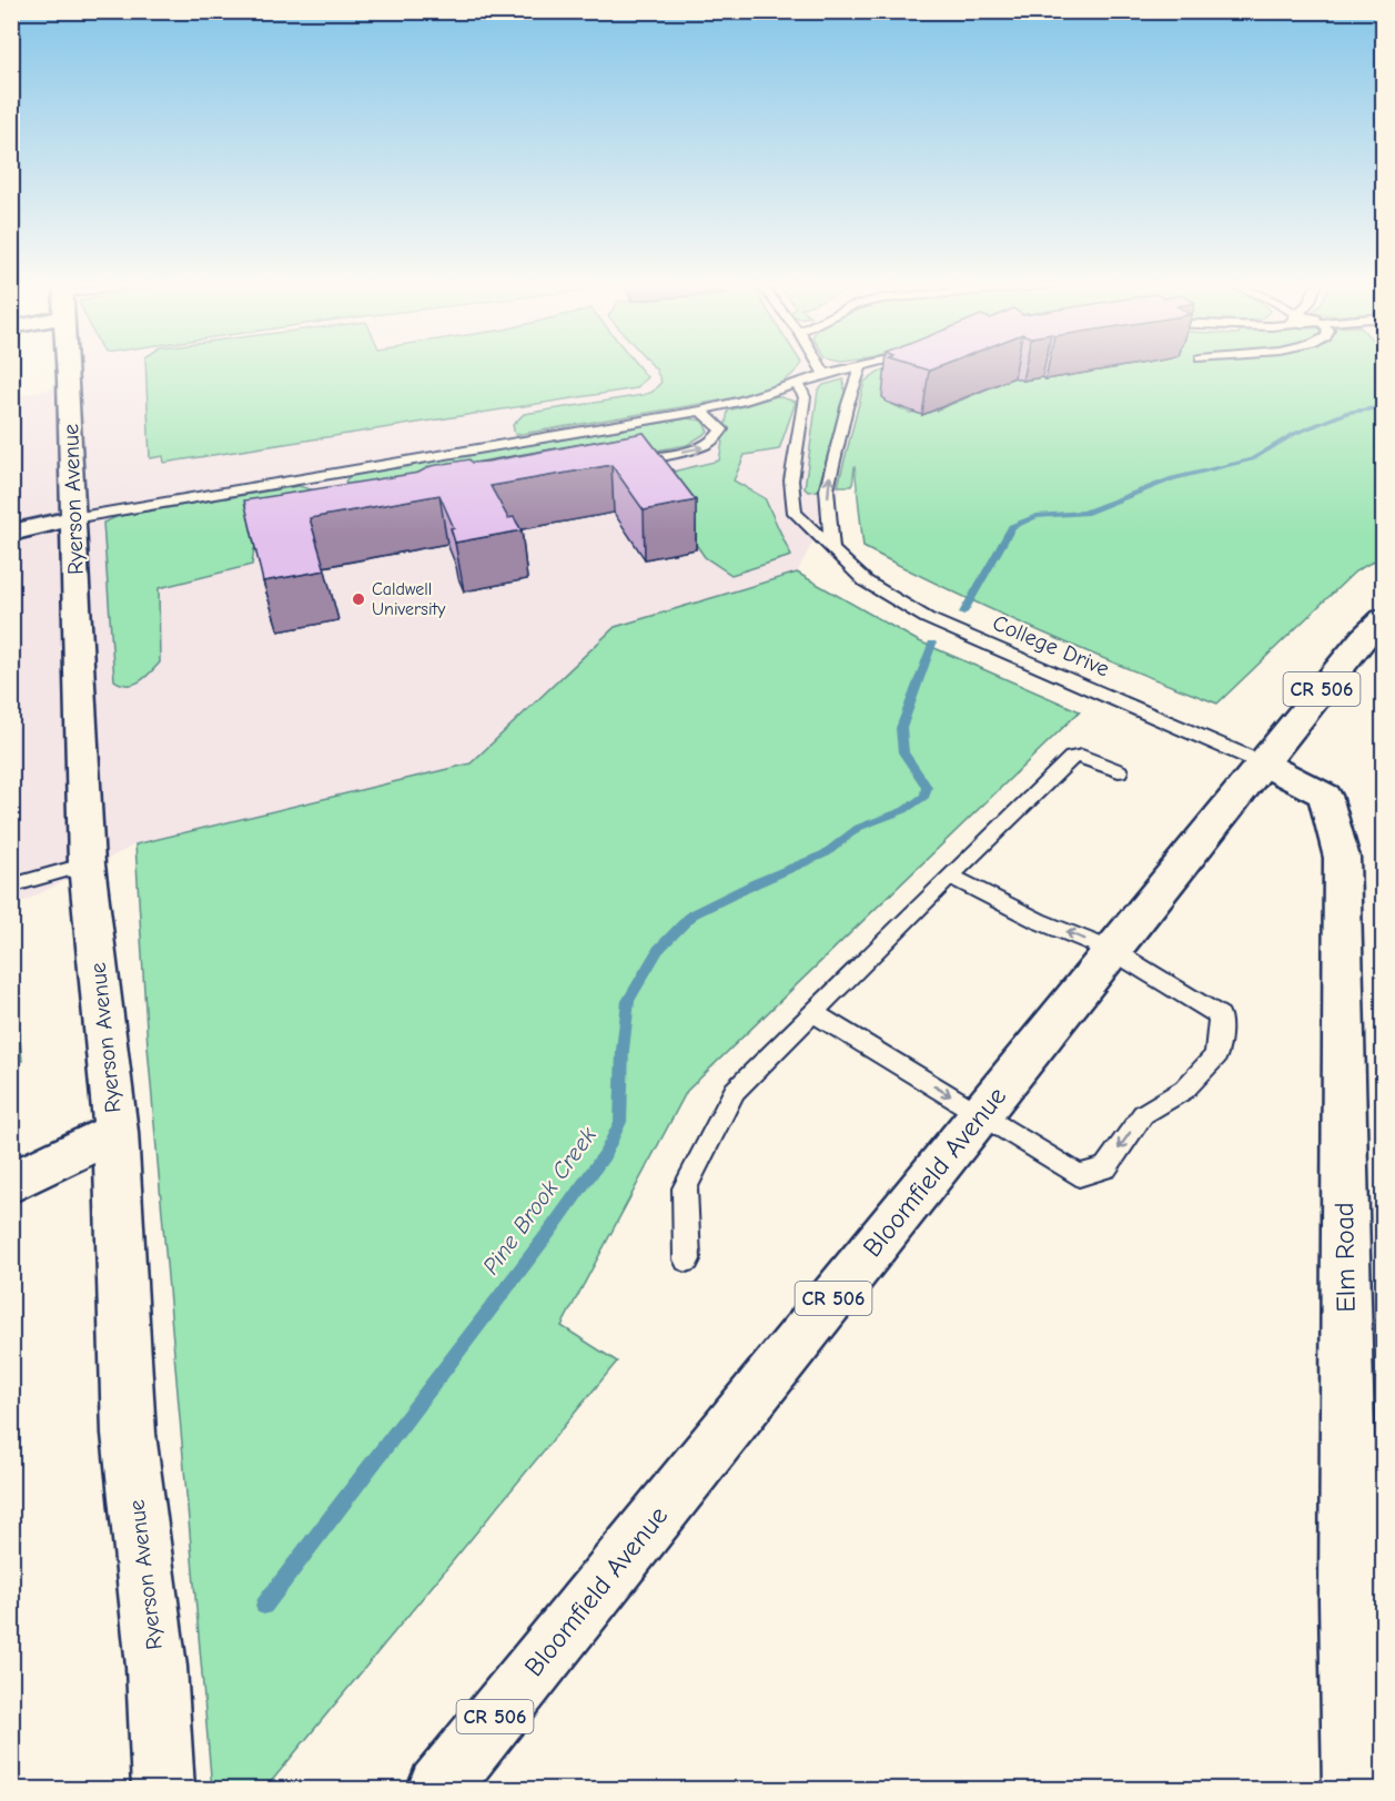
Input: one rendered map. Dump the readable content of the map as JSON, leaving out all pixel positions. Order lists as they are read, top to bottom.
{
  "streets": {
    "street": [
      "Ryerson Avenue",
      "CR 506",
      "Bloomfield Avenue",
      "Elm Road"
    ],
    "lane": ["College Drive"]
  },
  "crossings": [
    ["College Drive", "Bloomfield Avenue"],
    ["College Drive", "Elm Road"],
    ["Bloomfield Avenue", "Elm Road"]
  ],
  "water": ["Pine Brook Creek"],
  "places": ["Caldwell University"]
}
